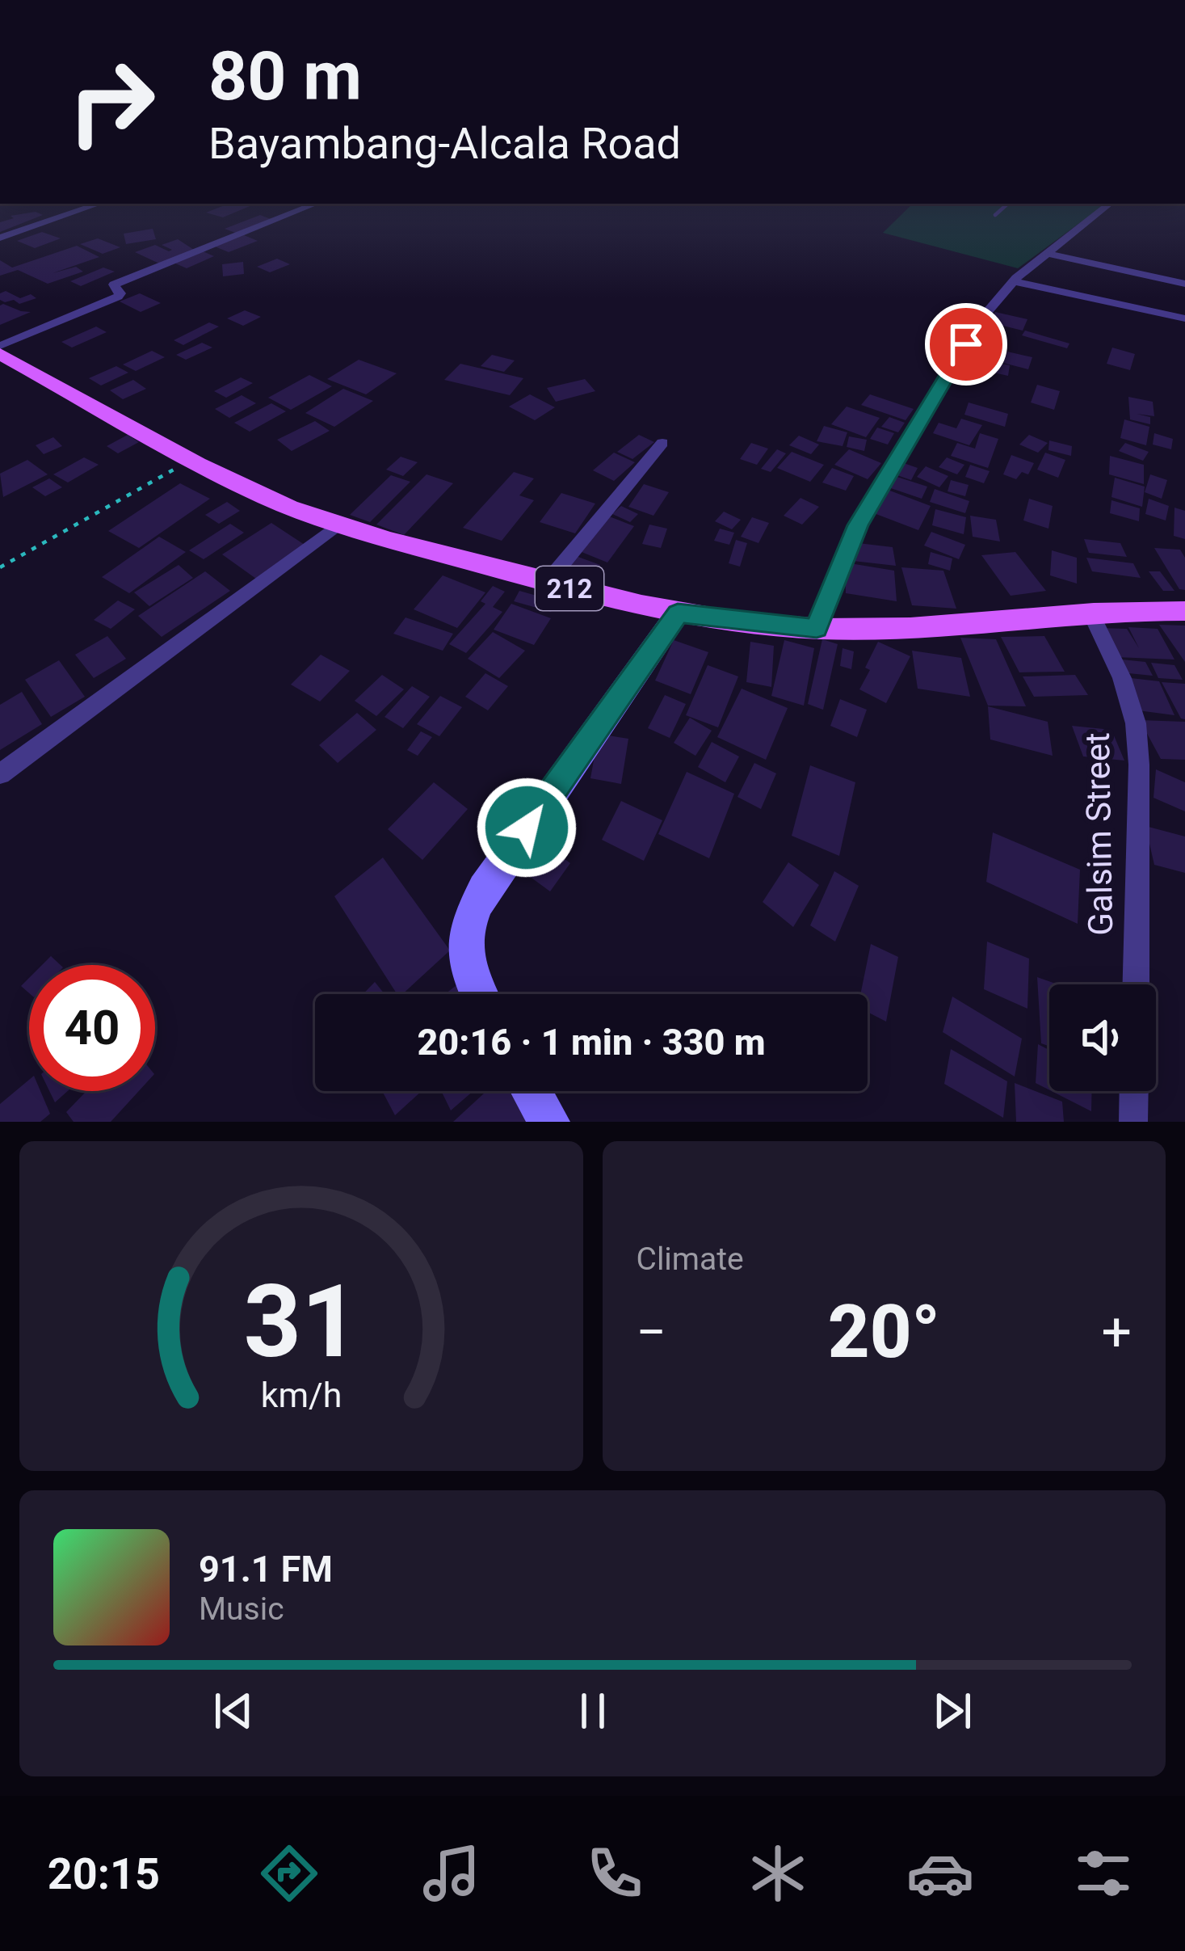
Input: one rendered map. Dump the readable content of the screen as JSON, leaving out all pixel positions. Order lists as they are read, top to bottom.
{
  "streets": {
    "main road": ["212"],
    "street": ["Galsim Street"]
  },
  "crossings": [
    ["212", "Galsim Street"]
  ],
  "page": {
    "turn": ["80 m", "Bayambang-Alcala Road"],
    "limit": "40",
    "trip": "20:16 · 1 min · 330 m",
    "tile": "Climate",
    "heat": ["−", "20°", "+"],
    "song": ["91.1 FM", "Music"],
    "tabs": "20:15",
    "gauge": ["31", "km/h"]
  }
}
